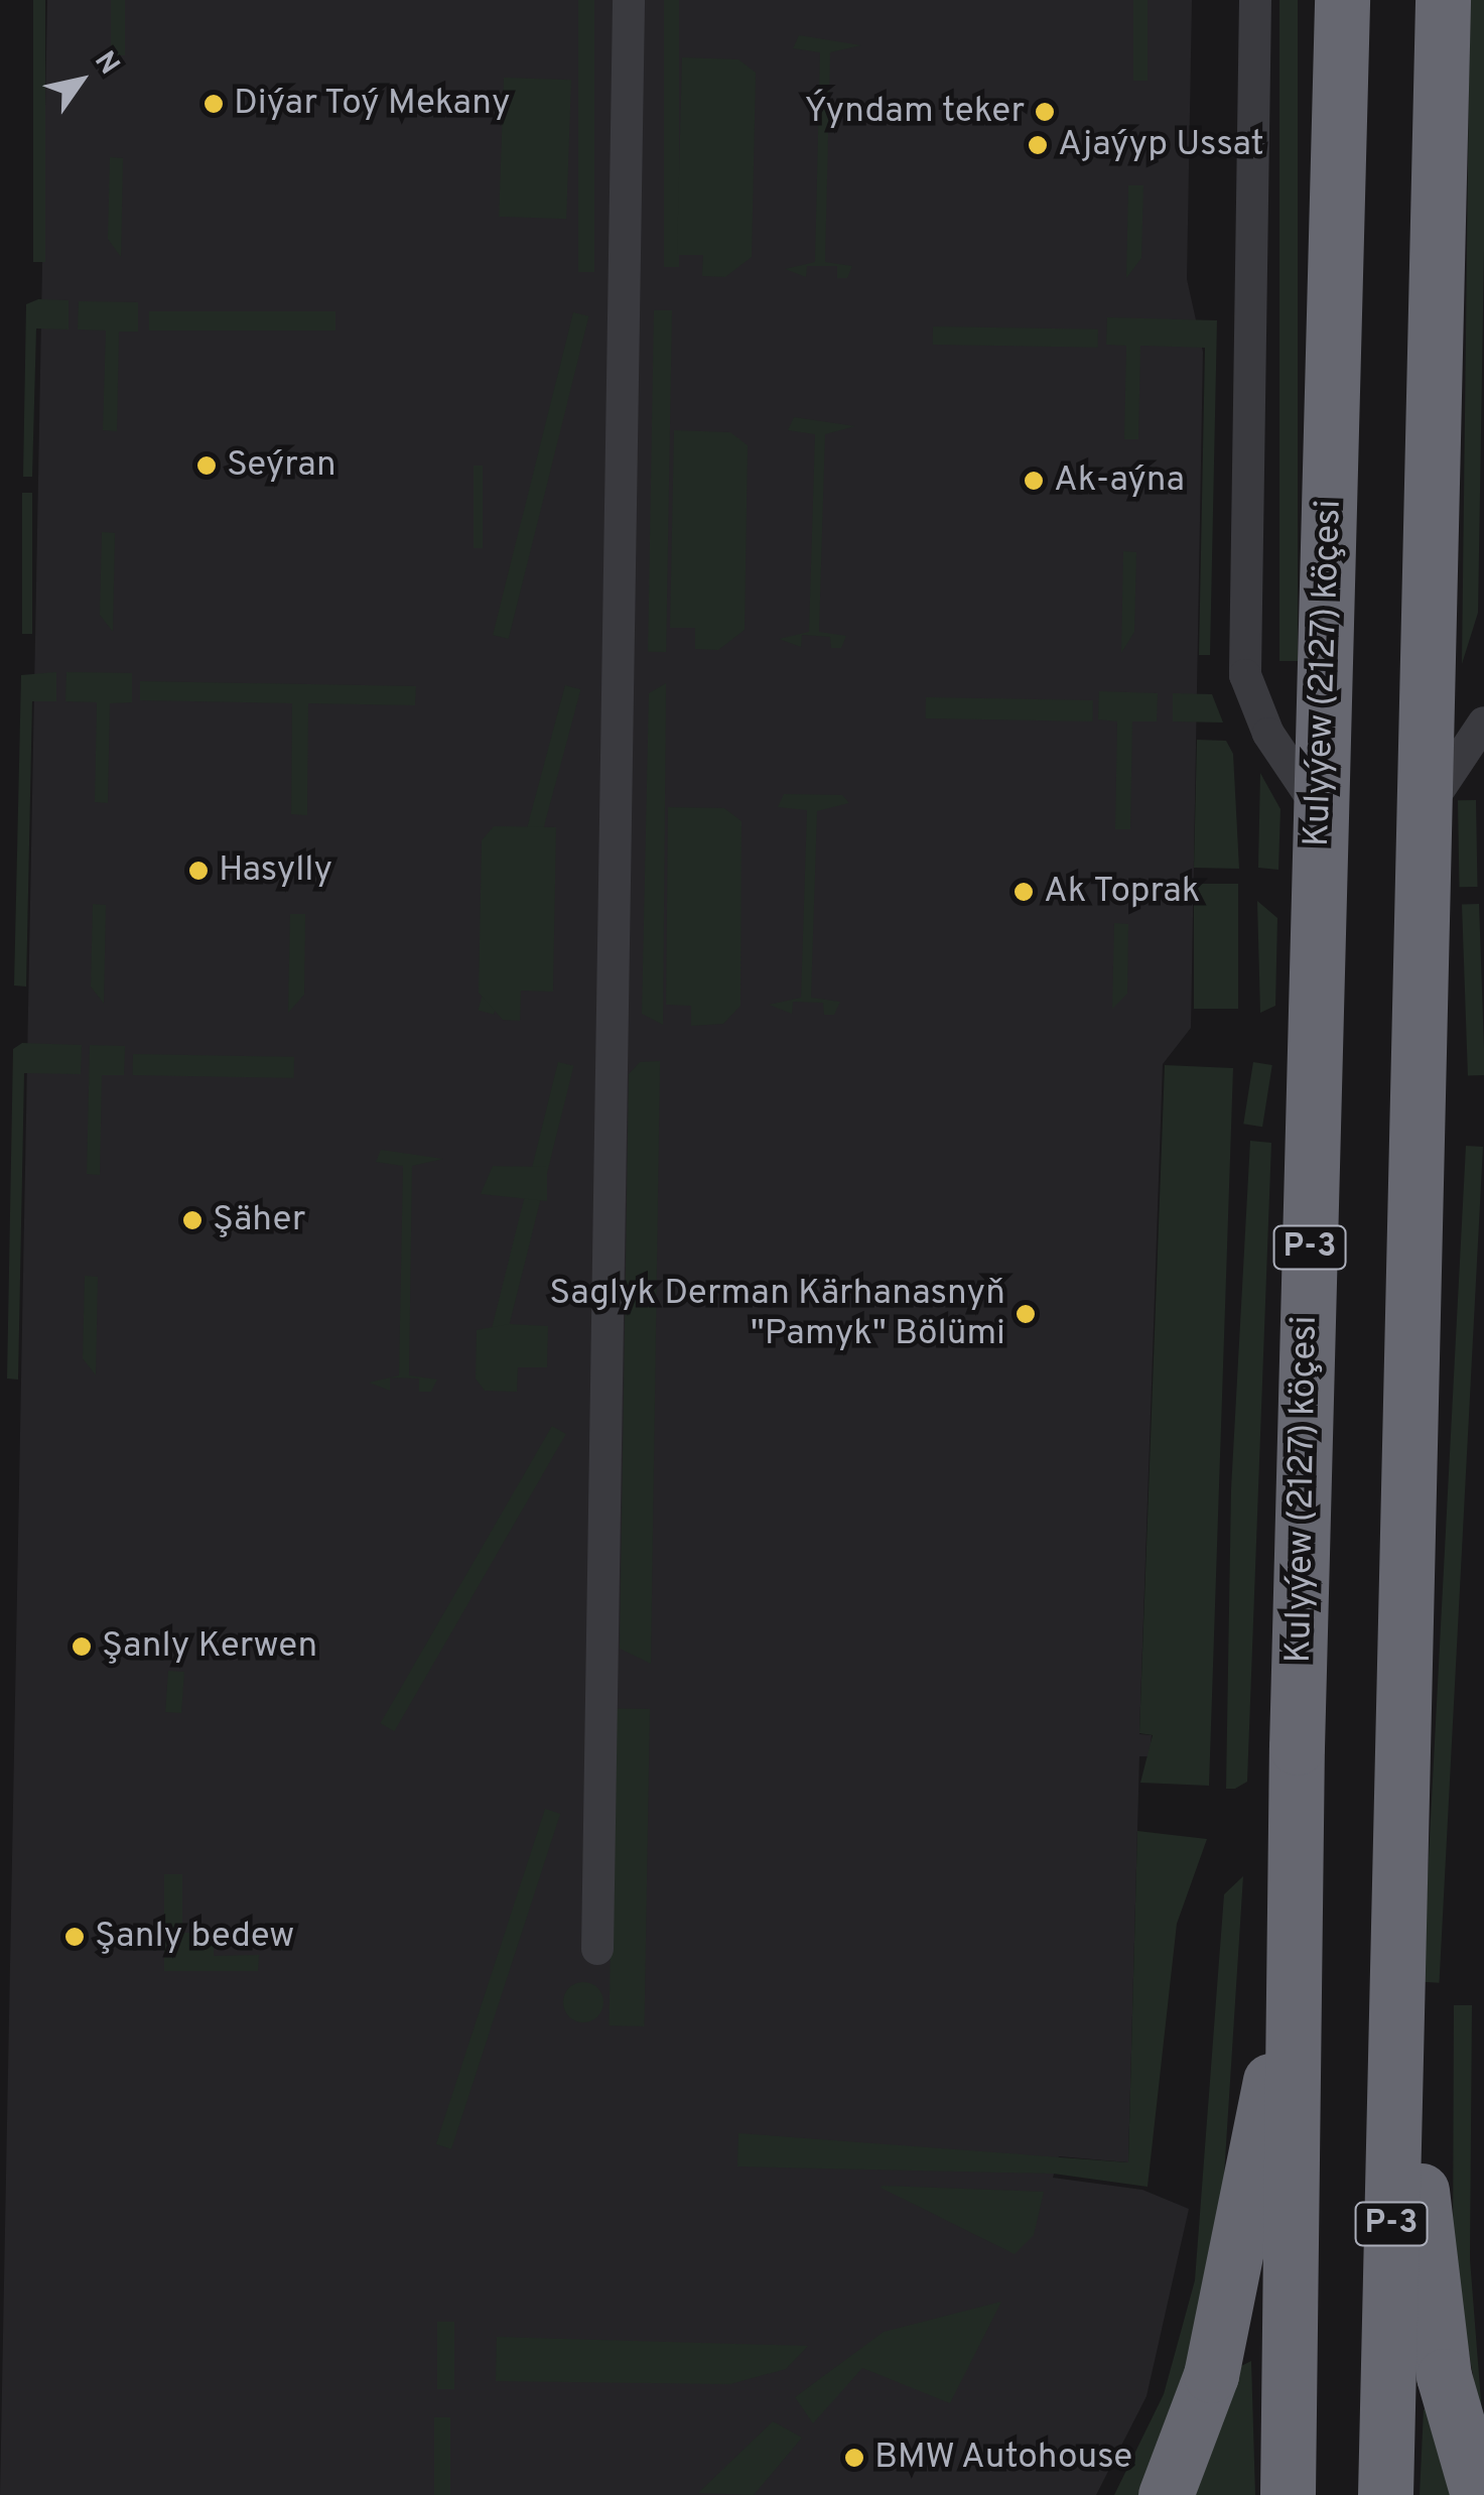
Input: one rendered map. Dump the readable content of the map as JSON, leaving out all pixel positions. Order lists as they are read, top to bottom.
{
  "streets": {
    "highway": ["Kulyýew (2127) köçesi", "P-3"]
  },
  "places": [
    "Diýar Toý Mekany",
    "Ýyndam teker",
    "Ajaýyp Ussat",
    "Seýran",
    "Ak-aýna",
    "Hasylly",
    "Ak Toprak",
    "Şäher",
    "Saglyk Derman Kärhanasnyň \"Pamyk\" Bölümi",
    "Şanly Kerwen",
    "Şanly bedew",
    "BMW Autohouse"
  ],
  "north": "top right"
}
